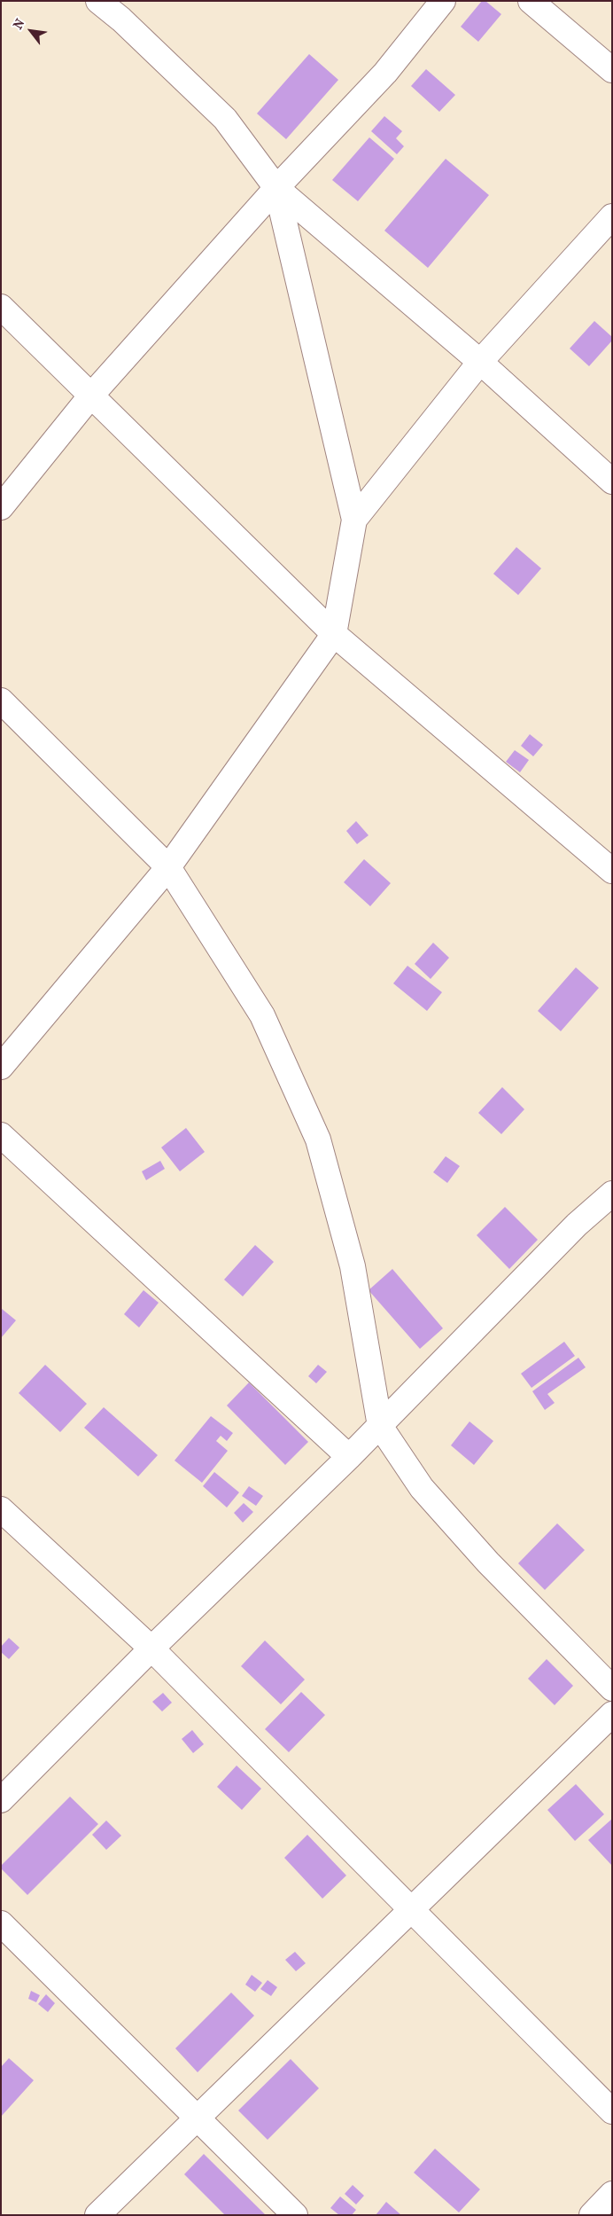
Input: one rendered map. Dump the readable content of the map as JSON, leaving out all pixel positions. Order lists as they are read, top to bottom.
{
  "north": "top left"
}
